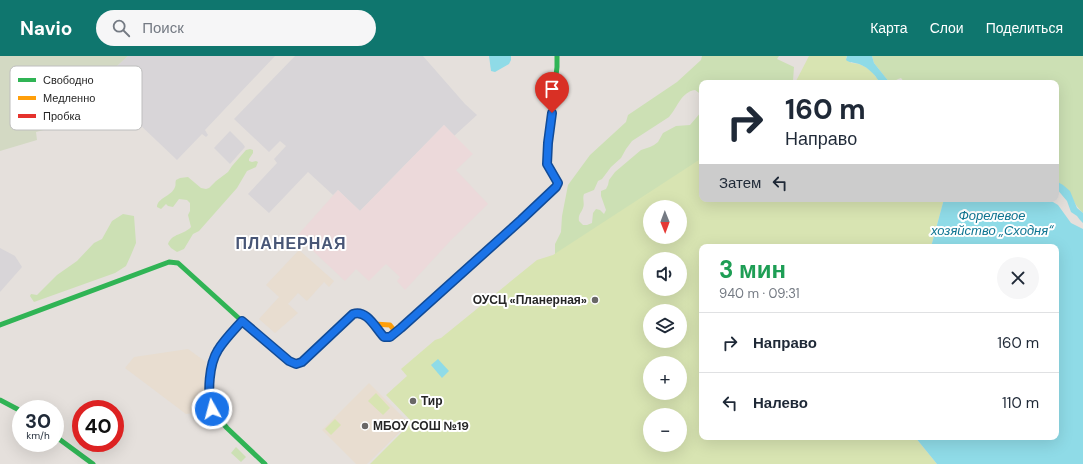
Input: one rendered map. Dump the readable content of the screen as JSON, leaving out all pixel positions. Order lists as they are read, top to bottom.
{
  "districts": ["ПЛАНЕРНАЯ"],
  "water": ["Форелевое хозяйство „Сходня“"],
  "places": ["ОУСЦ «Планерная»", "Тир", "МБОУ СОШ №19"],
  "legend": ["Свободно", "Медленно", "Пробка"],
  "north": "bottom",
  "page": {
    "header": "Navio",
    "search": "Поиск",
    "nav": ["Карта", "Слои", "Поделиться"],
    "turn": ["160 m", "Направо"],
    "then": "Затем",
    "map_buttons": ["+", "−"],
    "heading": ["3 мин", "940 m · 09:31"],
    "list": [
      {
        "name": "Направо",
        "value": "160 m"
      },
      {
        "name": "Налево",
        "value": "110 m"
      }
    ],
    "speed": "30 km/h",
    "limit": "40"
  }
}
